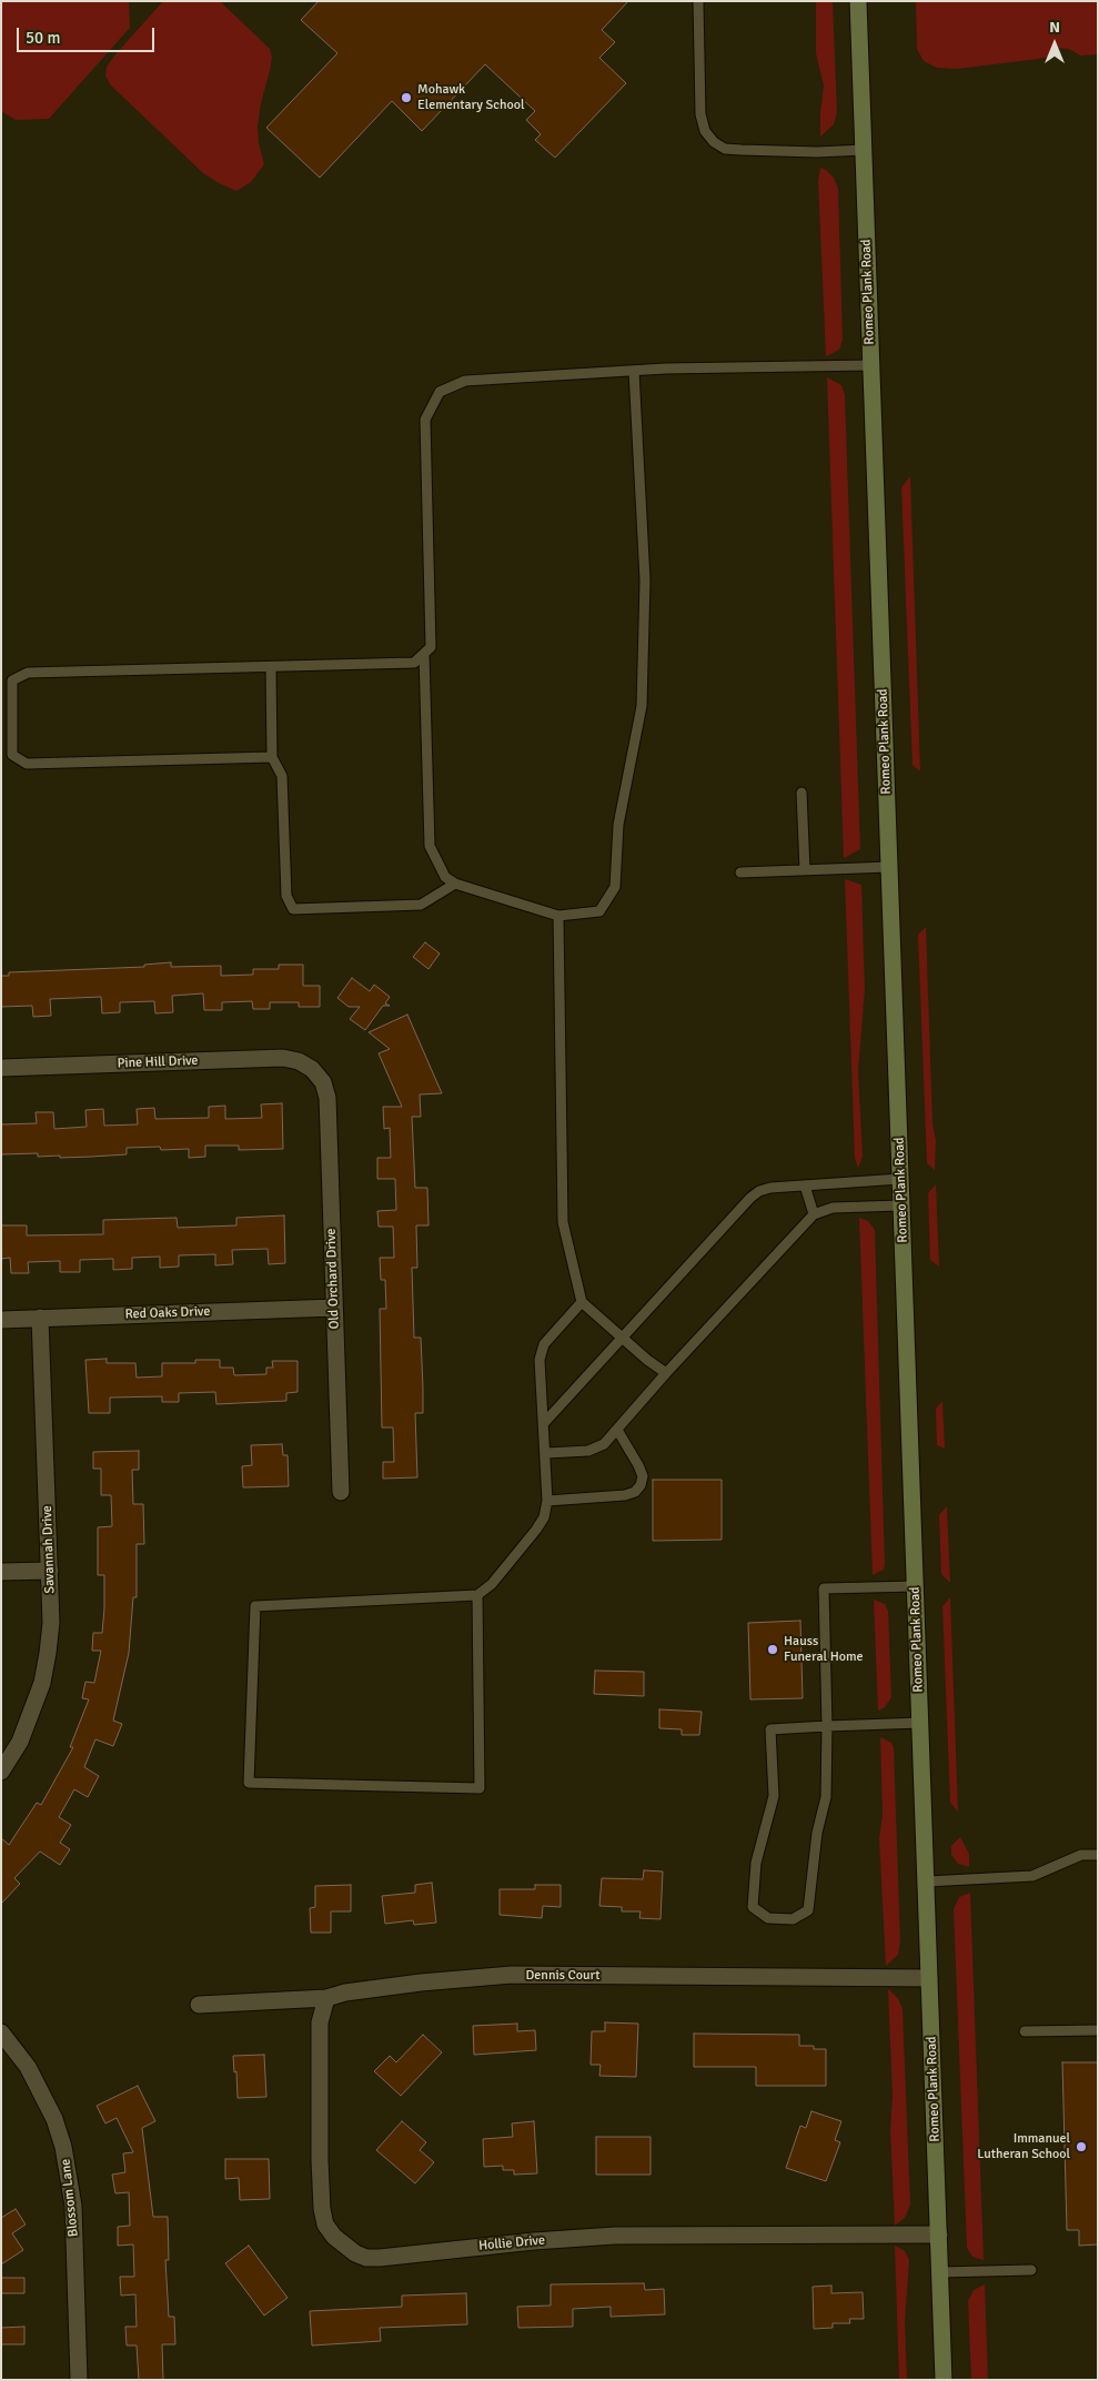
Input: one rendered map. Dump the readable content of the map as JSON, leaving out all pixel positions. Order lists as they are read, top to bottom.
{
  "streets": {
    "main road": ["Romeo Plank Road"],
    "street": [
      "Pine Hill Drive",
      "Old Orchard Drive",
      "Red Oaks Drive",
      "Savannah Drive",
      "Dennis Court",
      "Blossom Lane",
      "Hollie Drive"
    ]
  },
  "crossings": [
    ["Romeo Plank Road", "Dennis Court"],
    ["Romeo Plank Road", "Hollie Drive"],
    ["Pine Hill Drive", "Old Orchard Drive"],
    ["Old Orchard Drive", "Red Oaks Drive"],
    ["Red Oaks Drive", "Savannah Drive"],
    ["Dennis Court", "Hollie Drive"]
  ],
  "places": ["Mohawk Elementary School", "Hauss Funeral Home", "Immanuel Lutheran School"],
  "scale_bar": "50 m",
  "north": "top"
}
